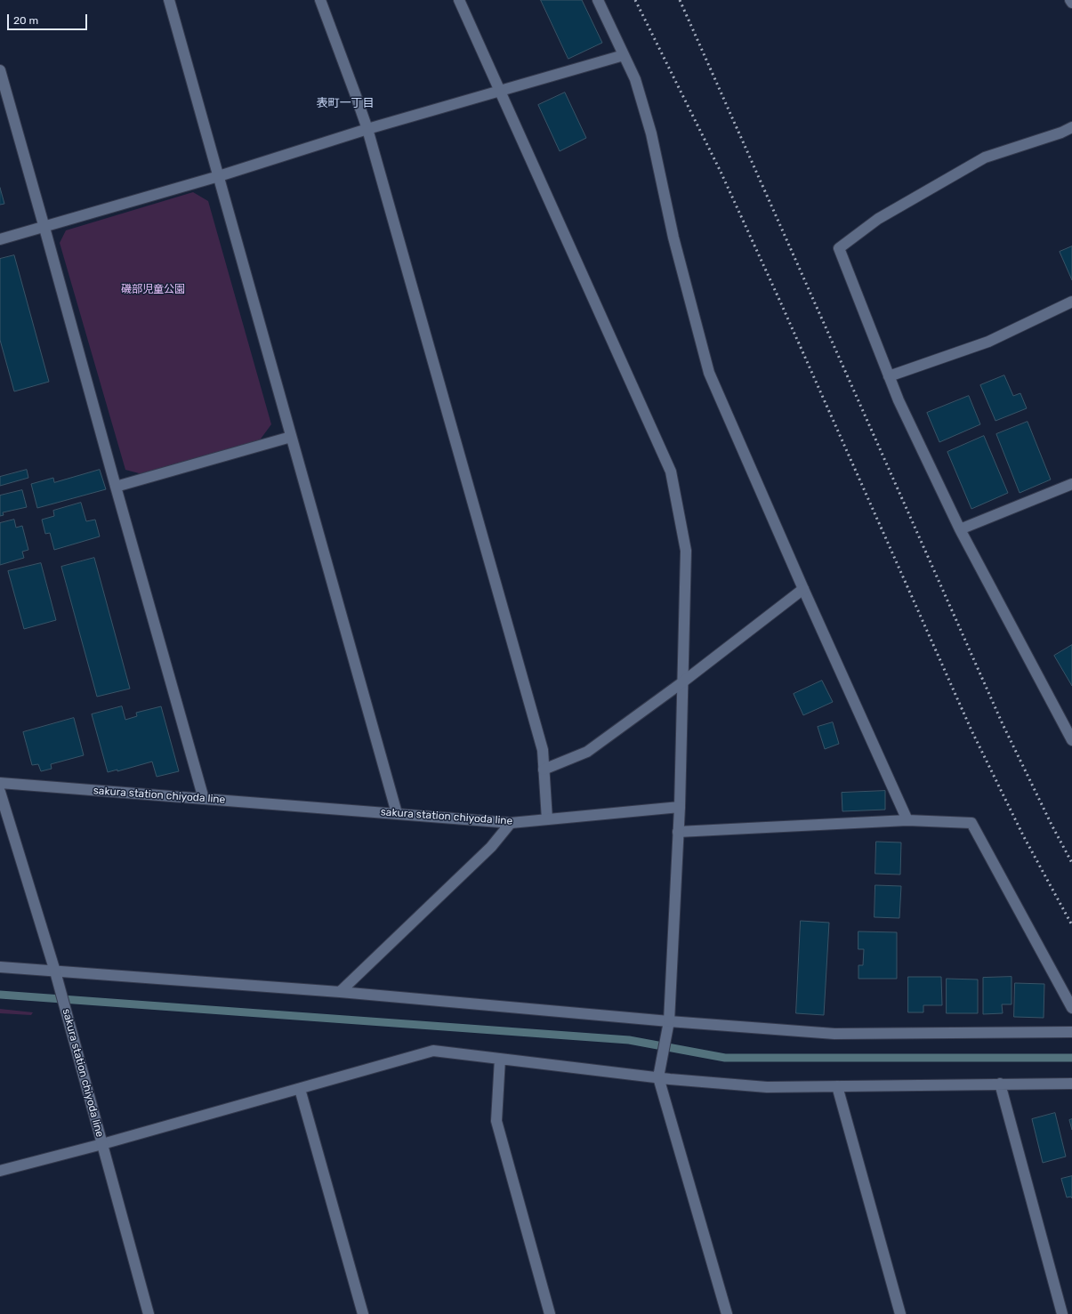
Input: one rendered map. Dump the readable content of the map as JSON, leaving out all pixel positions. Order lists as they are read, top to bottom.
{
  "streets": {
    "street": ["sakura station chiyoda line"]
  },
  "districts": ["表町一丁目"],
  "parks": ["磯部児童公園"],
  "scale_bar": "20 m"
}
